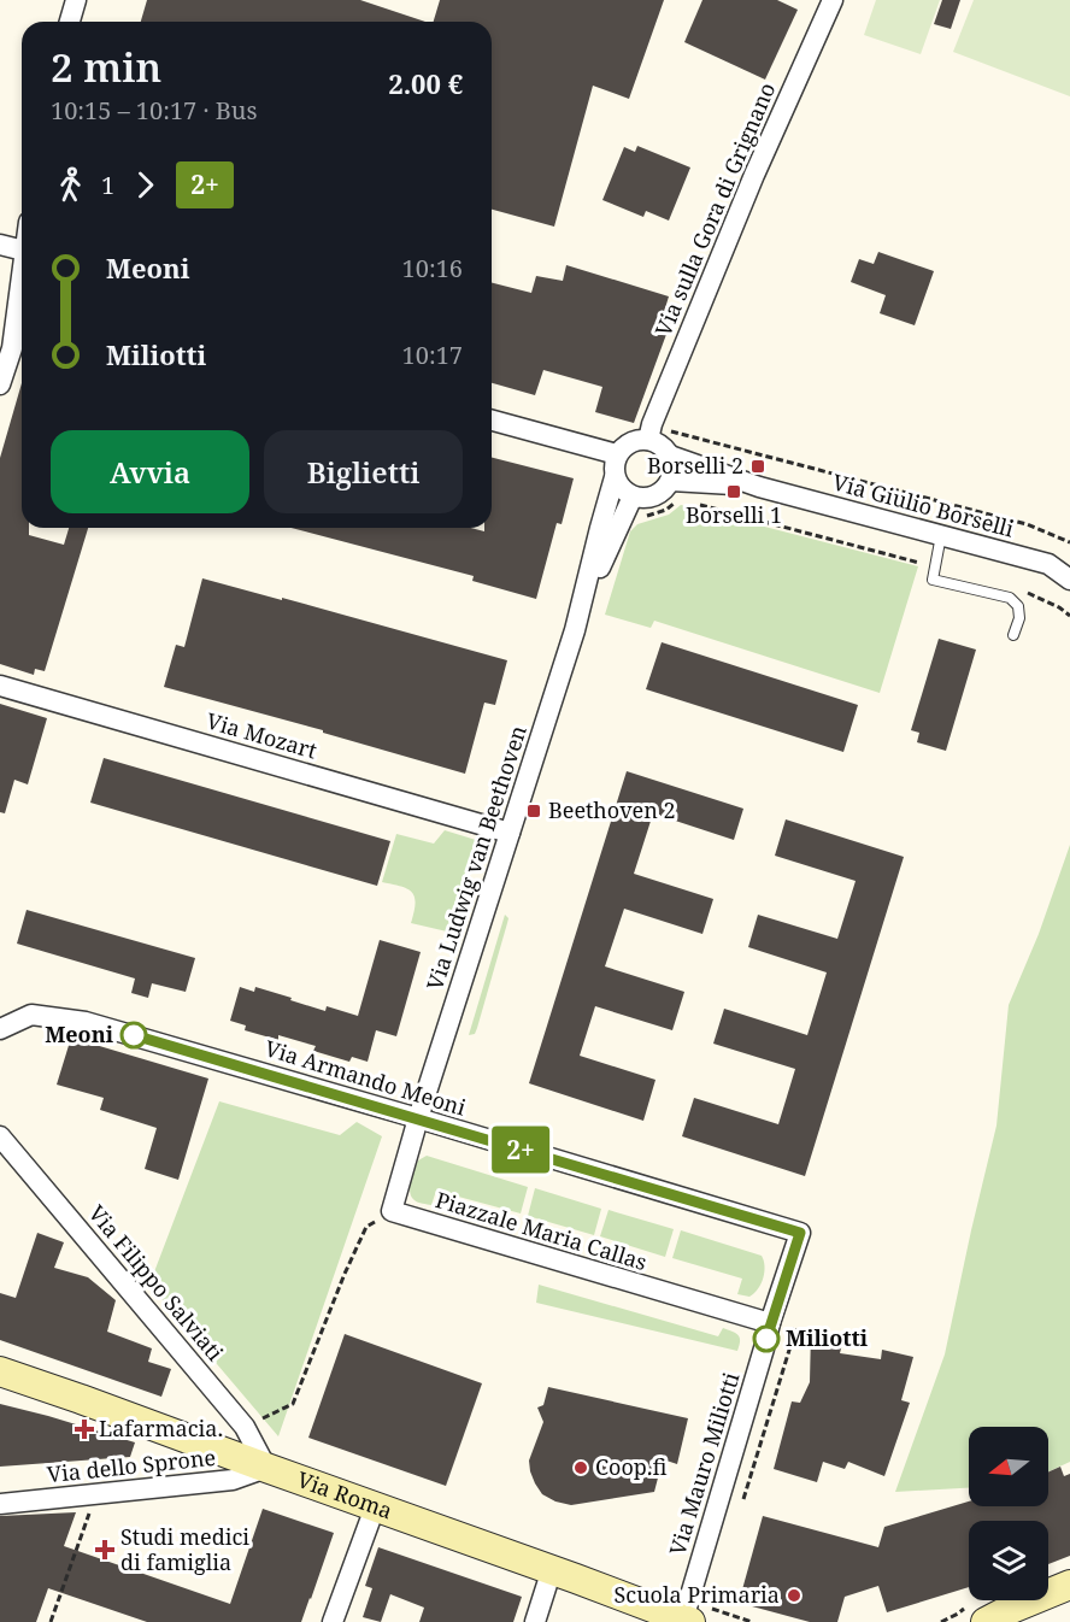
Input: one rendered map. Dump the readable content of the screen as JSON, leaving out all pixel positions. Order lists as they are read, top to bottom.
{
  "streets": {
    "street": [
      "Via sulla Gora di Grignano",
      "Via Giulio Borselli",
      "Via Mozart",
      "Via Ludwig van Beethoven",
      "Via Armando Meoni",
      "Piazzale Maria Callas",
      "Via Filippo Salviati",
      "Via Mauro Miliotti",
      "Via dello Sprone",
      "Via Roma"
    ]
  },
  "crossings": [
    ["Via sulla Gora di Grignano", "Via Giulio Borselli"],
    ["Via sulla Gora di Grignano", "Via Ludwig van Beethoven"],
    ["Via Giulio Borselli", "Via Ludwig van Beethoven"],
    ["Via Mozart", "Via Ludwig van Beethoven"],
    ["Via Ludwig van Beethoven", "Via Armando Meoni"],
    ["Via Armando Meoni", "Via Mauro Miliotti"],
    ["Piazzale Maria Callas", "Via Mauro Miliotti"],
    ["Via Filippo Salviati", "Via dello Sprone"],
    ["Via Filippo Salviati", "Via Roma"],
    ["Via Mauro Miliotti", "Via Roma"],
    ["Via dello Sprone", "Via Roma"]
  ],
  "places": {
    "transit": ["Borselli 2", "Borselli 1", "Beethoven 2"],
    "other": [
      "Meoni",
      "Miliotti",
      "Coop.fi",
      "Scuola Primaria"
    ],
    "health": ["Lafarmacia.", "Studi medici di famiglia"]
  },
  "lines": ["bus line 2+"],
  "north": "left",
  "page": {
    "on_map": "2+",
    "heading": ["2 min", "10:15 – 10:17 · Bus", "2.00 €"],
    "legs": ["1", "2+"],
    "list": [
      {
        "name": "Meoni",
        "value": "10:16"
      },
      {
        "name": "Miliotti",
        "value": "10:17"
      }
    ],
    "buttons": ["Avvia", "Biglietti"]
  }
}
